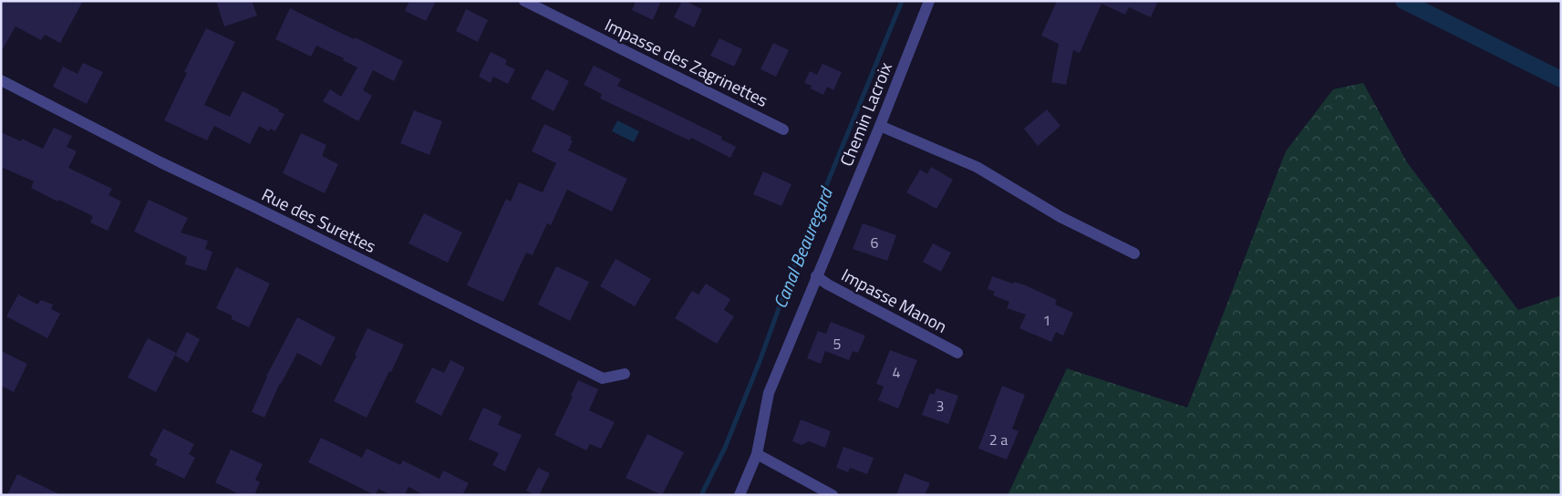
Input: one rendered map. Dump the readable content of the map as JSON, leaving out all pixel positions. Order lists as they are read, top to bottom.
{
  "streets": {
    "street": [
      "Impasse des Zagrinettes",
      "Chemin Lacroix",
      "Rue des Surettes",
      "Impasse Manon"
    ]
  },
  "crossings": [
    ["Chemin Lacroix", "Impasse Manon"]
  ],
  "water": ["Canal Beauregard"],
  "house_numbers": [
    "6",
    "1",
    "5",
    "4",
    "3",
    "2 a"
  ]
}
